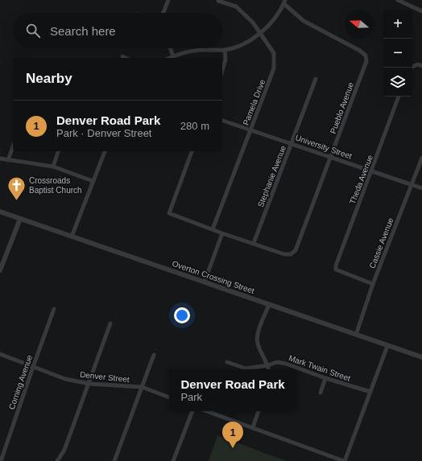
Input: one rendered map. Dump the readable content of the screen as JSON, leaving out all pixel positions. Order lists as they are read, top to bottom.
{
  "streets": {
    "street": [
      "Pamela Drive",
      "Pueblo Avenue",
      "University Street",
      "Stephanie Avenue",
      "Theda Avenue",
      "Cassie Avenue",
      "Overton Crossing Street",
      "Mark Twain Street",
      "Denver Street",
      "Corning Avenue"
    ]
  },
  "crossings": [
    ["Pamela Drive", "University Street"],
    ["Pueblo Avenue", "University Street"],
    ["Pueblo Avenue", "Stephanie Avenue"],
    ["University Street", "Stephanie Avenue"],
    ["University Street", "Theda Avenue"],
    ["University Street", "Cassie Avenue"],
    ["Theda Avenue", "Cassie Avenue"],
    ["Cassie Avenue", "Overton Crossing Street"],
    ["Denver Street", "Corning Avenue"]
  ],
  "places": {
    "church": ["Crossroads Baptist Church"]
  },
  "north": "left",
  "page": {
    "map_buttons": ["+", "−"],
    "search": "Search here",
    "heading": "Nearby",
    "list": [
      {
        "mark": "1",
        "name": "Denver Road Park",
        "note": "Park · Denver Street",
        "value": "280 m"
      }
    ],
    "popup": ["Denver Road Park", "Park"],
    "pins": "1"
  }
}
